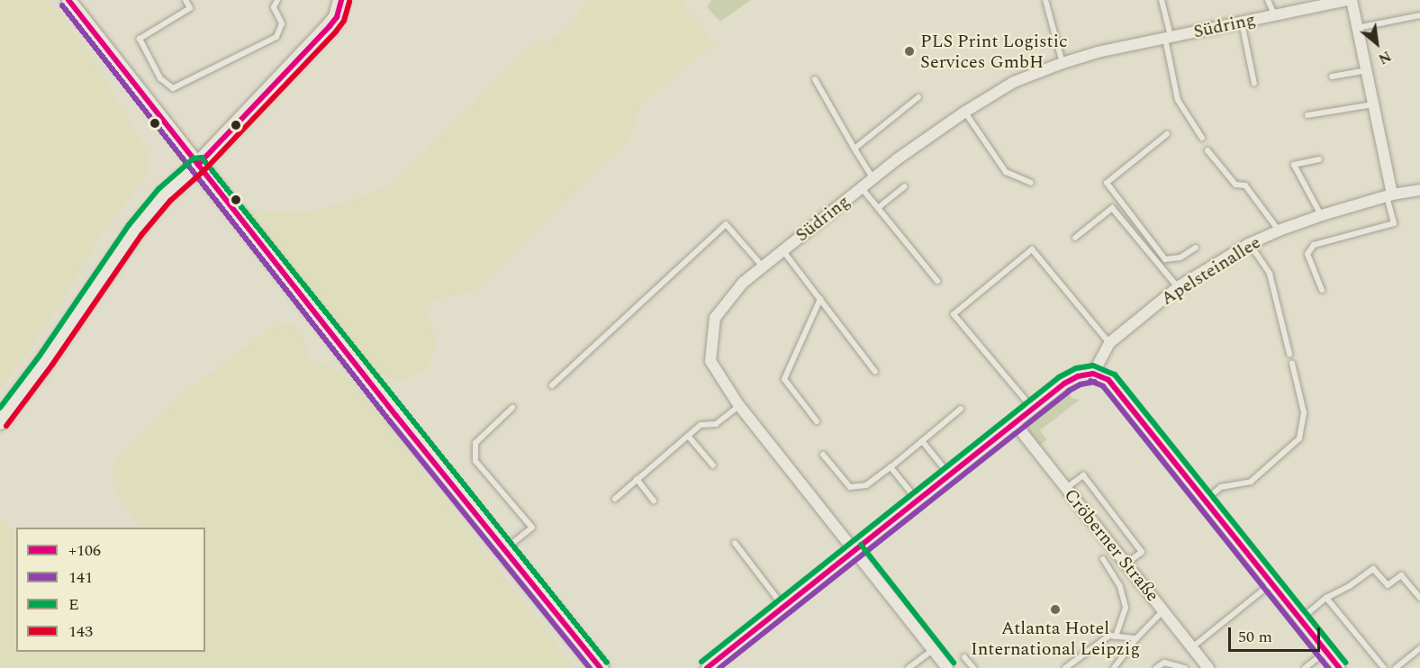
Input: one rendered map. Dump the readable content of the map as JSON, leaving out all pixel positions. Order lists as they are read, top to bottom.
{
  "streets": {
    "street": ["Südring", "Apelsteinallee", "Cröberner Straße"]
  },
  "places": ["PLS Print Logistic Services GmbH", "Atlanta Hotel International Leipzig"],
  "lines": [
    "transit line +106",
    "transit line 143",
    "transit line 141",
    "transit line E"
  ],
  "legend": [
    "+106",
    "141",
    "E",
    "143"
  ],
  "scale_bar": "50 m",
  "north": "bottom right"
}
